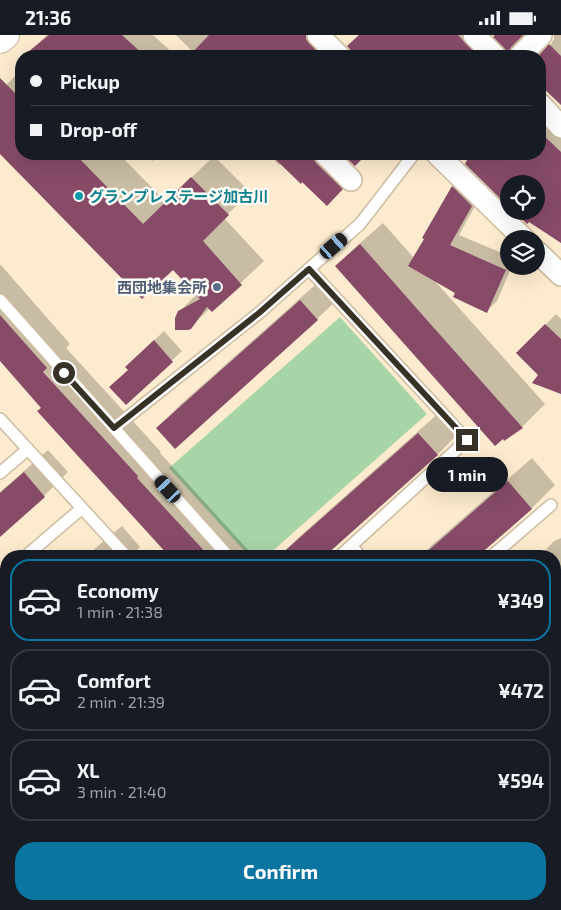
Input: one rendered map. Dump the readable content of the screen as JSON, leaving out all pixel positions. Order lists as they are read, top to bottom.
{
  "places": ["グランプレステージ加古川", "西団地集会所"],
  "page": {
    "status": "21:36",
    "banner": ["Pickup", "Drop-off"],
    "bubble": "1 min",
    "list": [
      {
        "name": "Economy",
        "note": "1 min · 21:38",
        "value": "¥349"
      },
      {
        "name": "Comfort",
        "note": "2 min · 21:39",
        "value": "¥472"
      },
      {
        "name": "XL",
        "note": "3 min · 21:40",
        "value": "¥594"
      }
    ],
    "buttons": "Confirm"
  }
}
